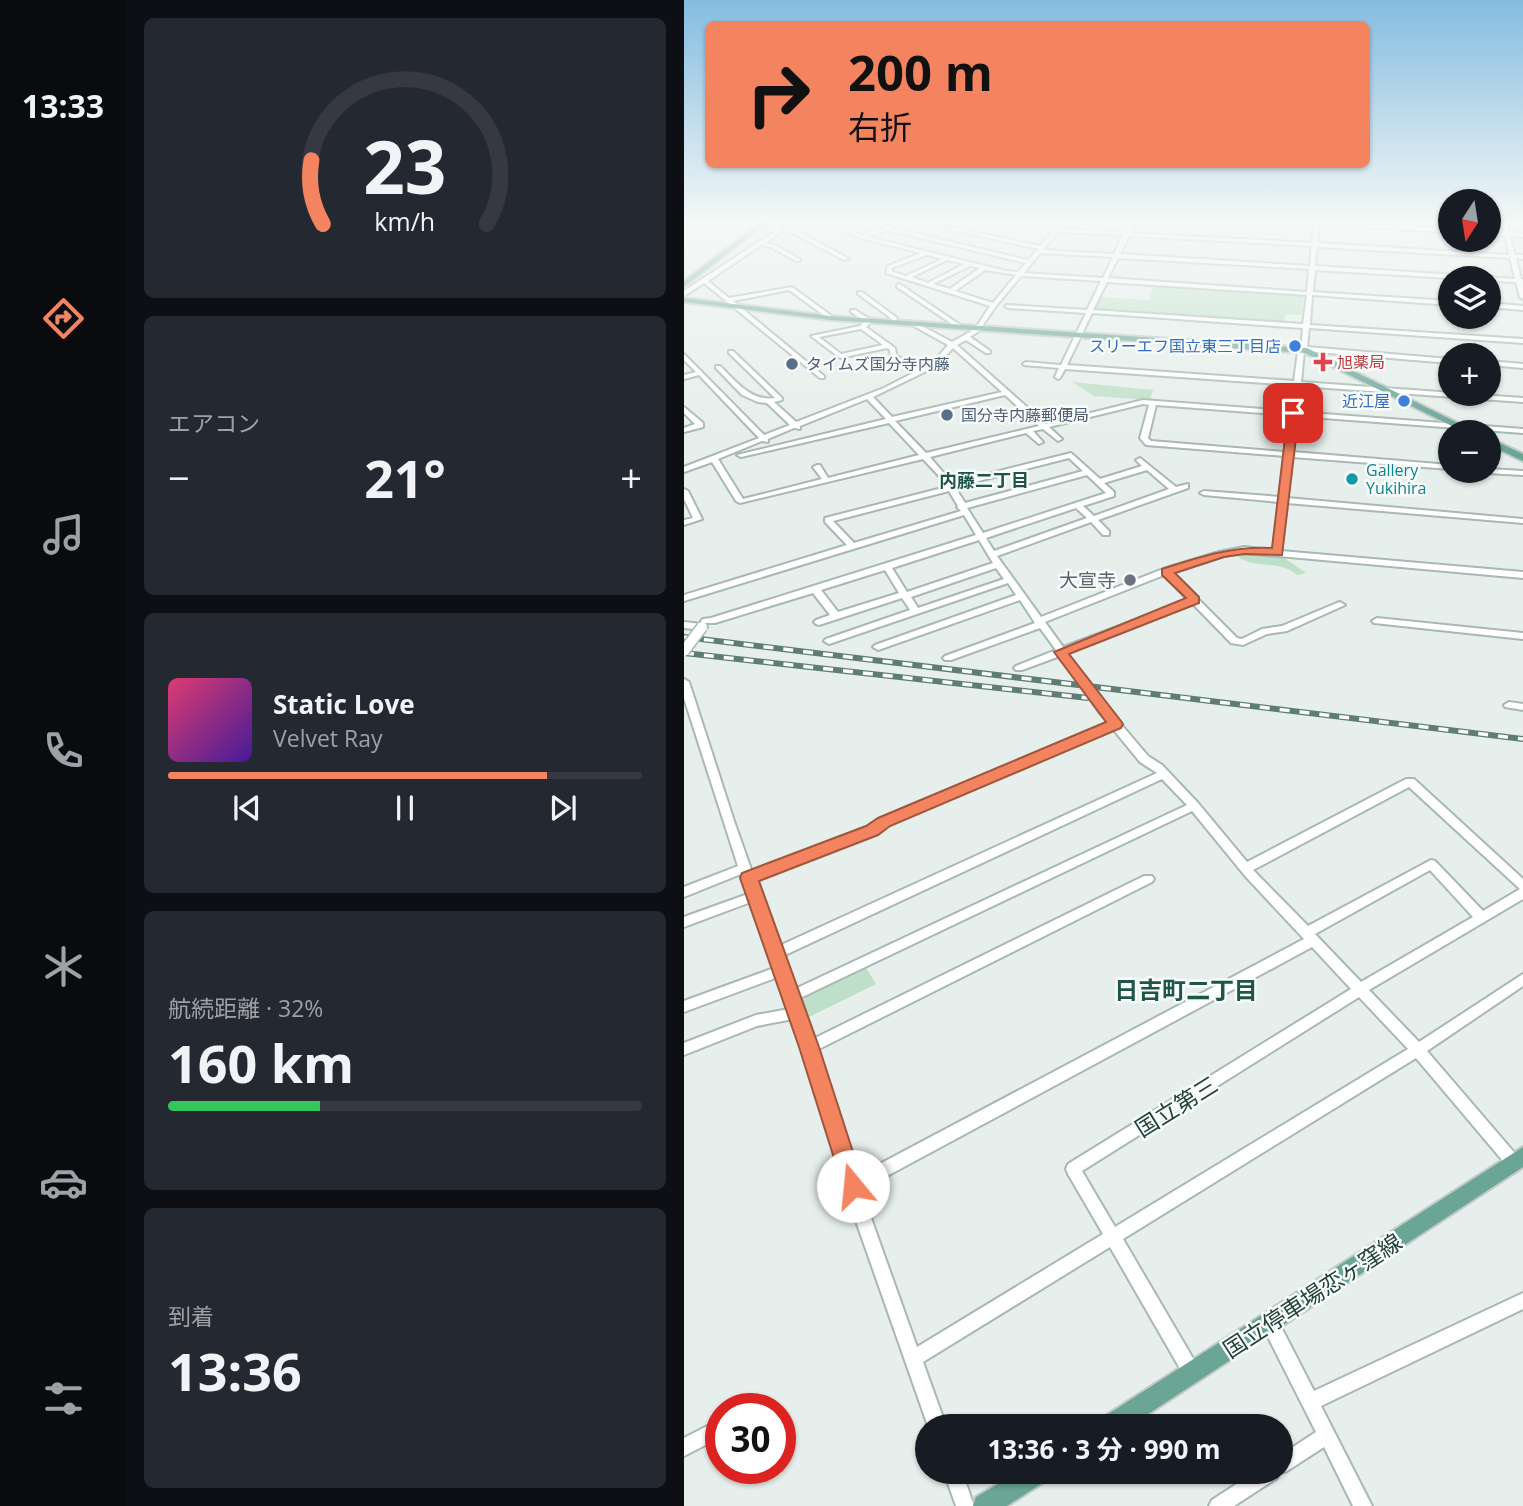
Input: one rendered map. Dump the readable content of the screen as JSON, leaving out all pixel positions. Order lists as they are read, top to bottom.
{
  "streets": {
    "main road": ["国立停車場恋ヶ窪線"],
    "street": ["国立第三"]
  },
  "crossings": [
    ["国立第三", "国立停車場恋ヶ窪線"]
  ],
  "districts": ["内藤二丁目", "日吉町二丁目"],
  "places": {
    "other": [
      "スリーエフ国立東三丁目店",
      "タイムズ国分寺内藤",
      "近江屋",
      "国分寺内藤郵便局",
      "Gallery Yukihira",
      "大宣寺"
    ],
    "health": ["旭薬局"]
  },
  "north": "bottom",
  "page": {
    "tabs": "13:33",
    "turn": ["200 m", "右折"],
    "map_buttons": ["+", "−"],
    "tile": [
      "エアコン",
      ["航続距離 · 32%", "160 km"],
      ["到着", "13:36"]
    ],
    "heat": ["−", "21°", "+"],
    "song": ["Static Love", "Velvet Ray"],
    "limit": "30",
    "trip": "13:36 · 3 分 · 990 m",
    "gauge": ["23", "km/h"]
  }
}
